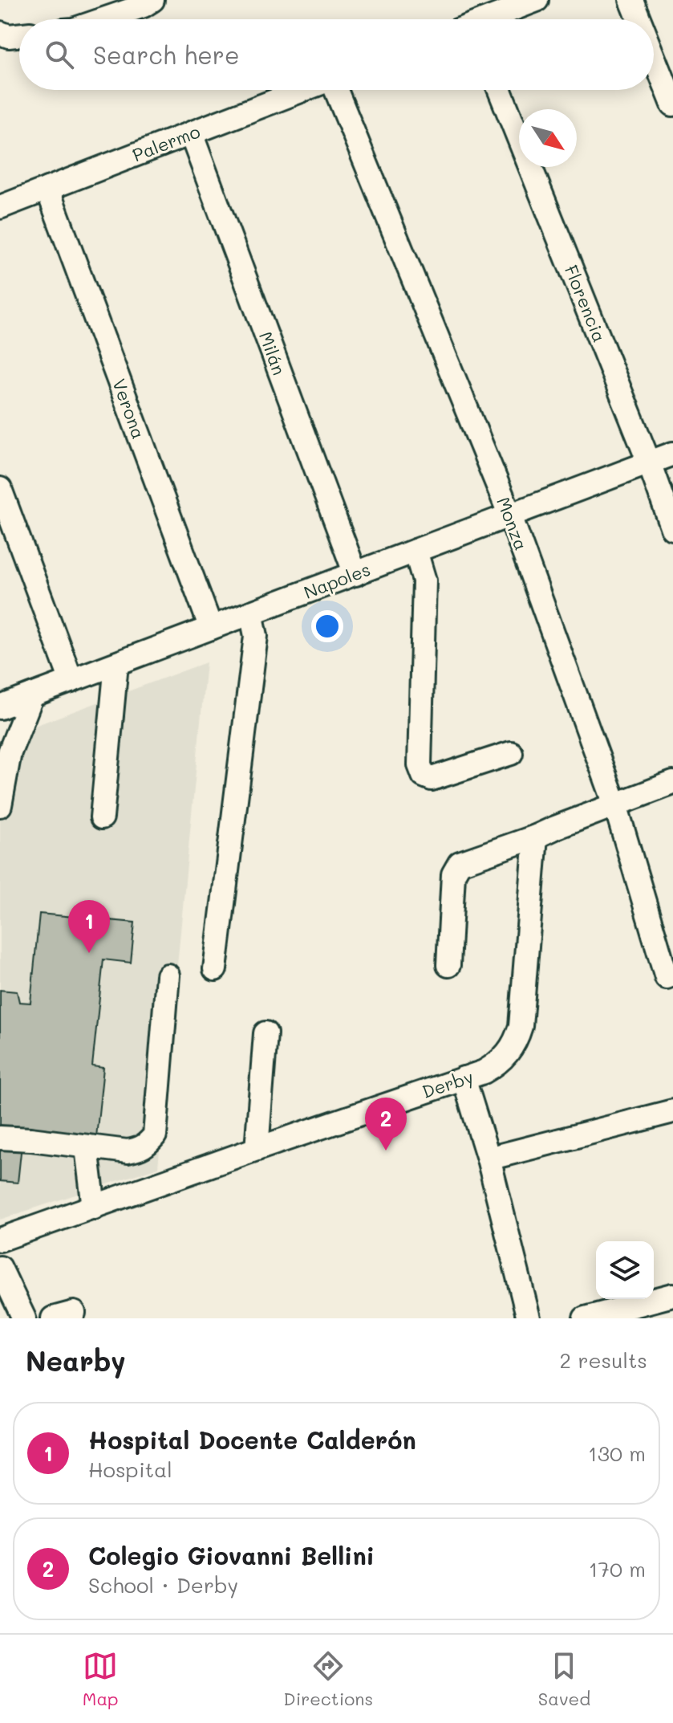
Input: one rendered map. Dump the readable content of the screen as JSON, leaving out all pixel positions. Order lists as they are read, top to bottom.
{
  "streets": {
    "street": [
      "Palermo",
      "Florencia",
      "Milán",
      "Verona",
      "Monza",
      "Napoles",
      "Derby"
    ]
  },
  "crossings": [
    ["Palermo", "Milán"],
    ["Palermo", "Verona"],
    ["Florencia", "Napoles"],
    ["Milán", "Napoles"],
    ["Verona", "Napoles"],
    ["Monza", "Napoles"]
  ],
  "north": "bottom right",
  "page": {
    "search": "Search here",
    "pins": ["1", "2"],
    "heading": ["Nearby", "2 results"],
    "list": [
      {
        "mark": "1",
        "name": "Hospital Docente Calderón",
        "note": "Hospital",
        "value": "130 m"
      },
      {
        "mark": "2",
        "name": "Colegio Giovanni Bellini",
        "note": "School · Derby",
        "value": "170 m"
      }
    ],
    "nav": ["Map", "Directions", "Saved"]
  }
}
